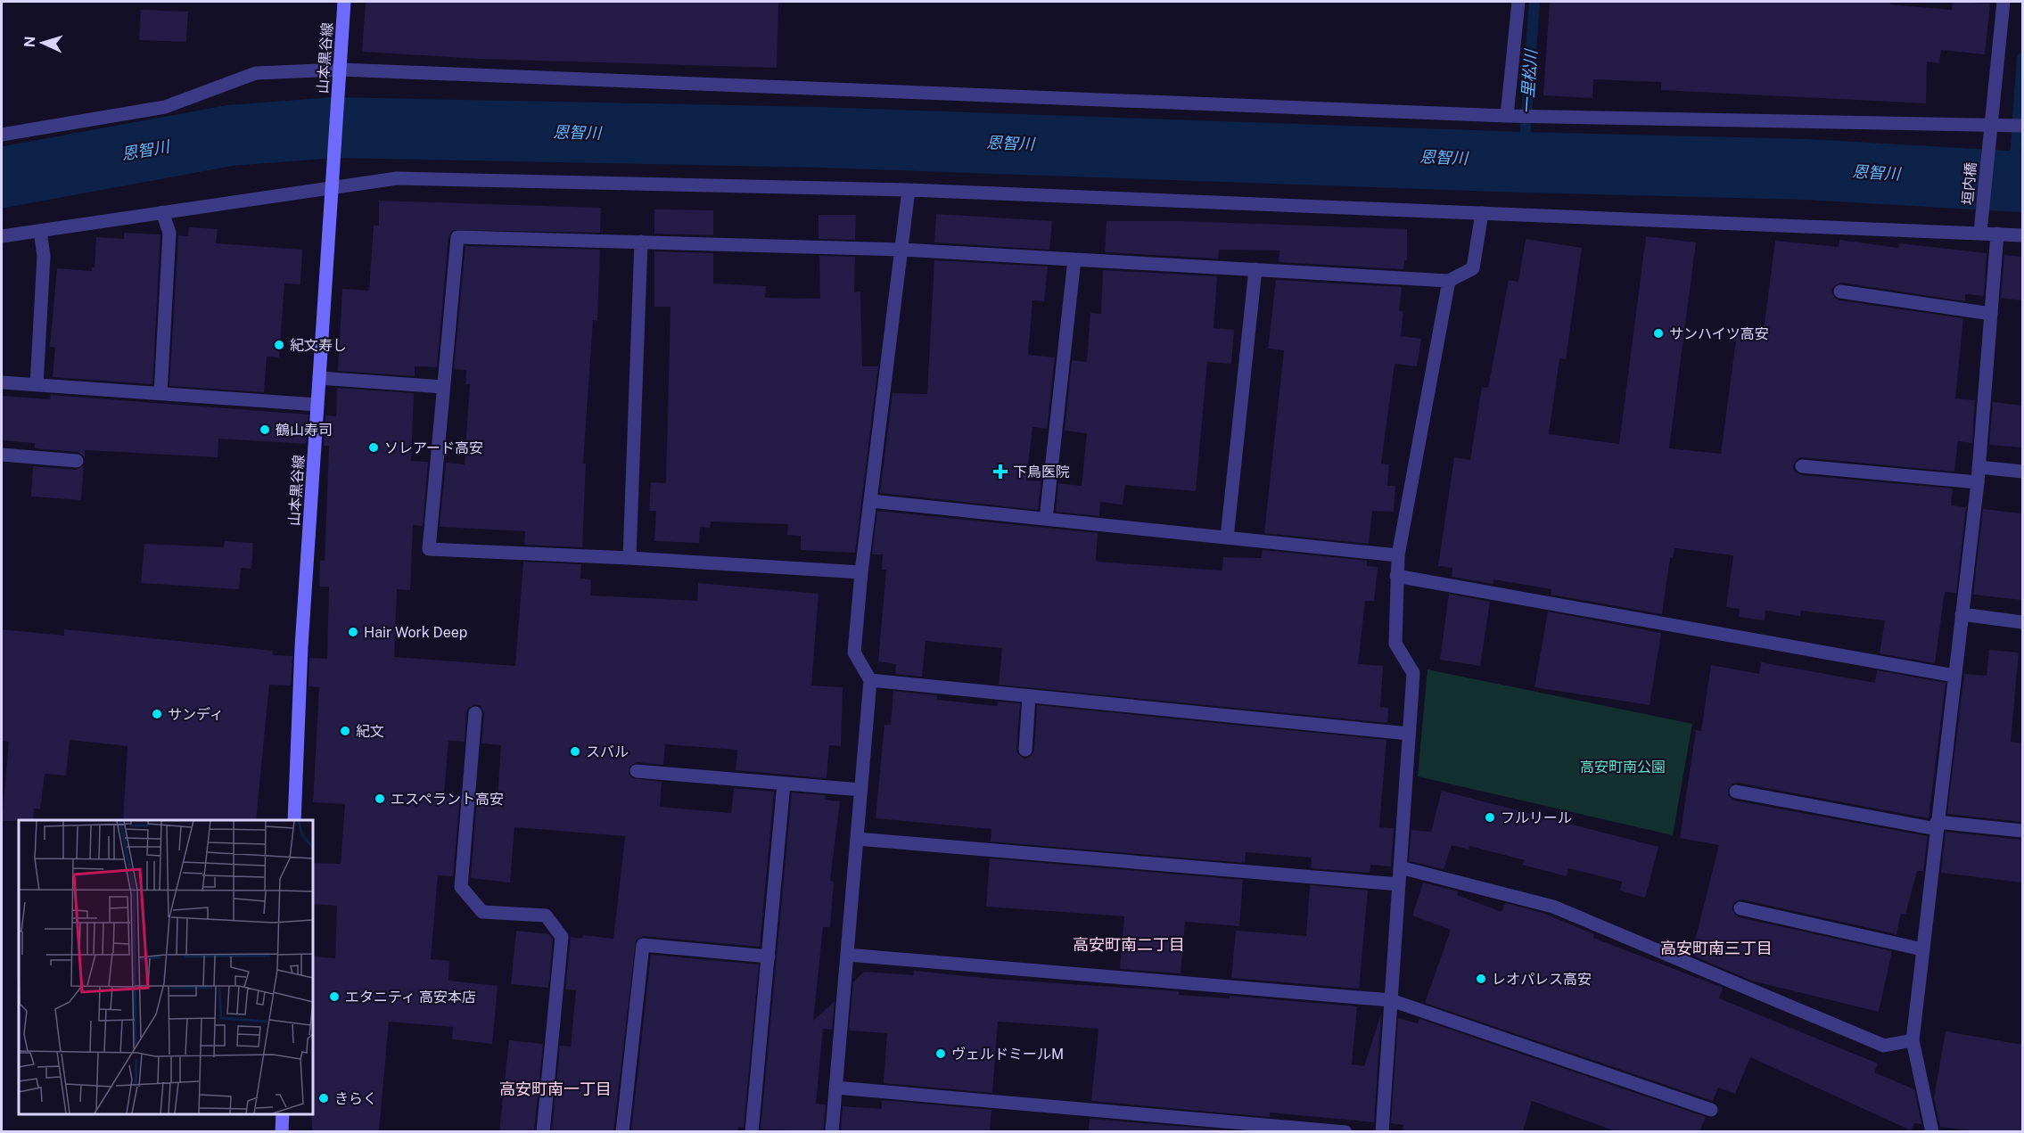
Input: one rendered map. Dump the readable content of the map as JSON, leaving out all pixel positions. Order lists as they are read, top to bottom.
{
  "streets": {
    "main road": ["山本黒谷線"],
    "street": ["垣内橋"]
  },
  "districts": ["高安町南二丁目", "高安町南三丁目", "高安町南一丁目"],
  "water": ["一里松川", "恩智川"],
  "parks": ["高安町南公園"],
  "places": {
    "other": [
      "サンハイツ高安",
      "紀文寿し",
      "鶴山寿司",
      "ソレアード高安",
      "Hair Work Deep",
      "サンディ",
      "紀文",
      "スバル",
      "エスペラント高安",
      "フルリール",
      "レオパレス高安",
      "エタニティ 高安本店",
      "ヴェルドミールM",
      "きらく"
    ],
    "health": ["下鳥医院"]
  },
  "north": "left"
}
